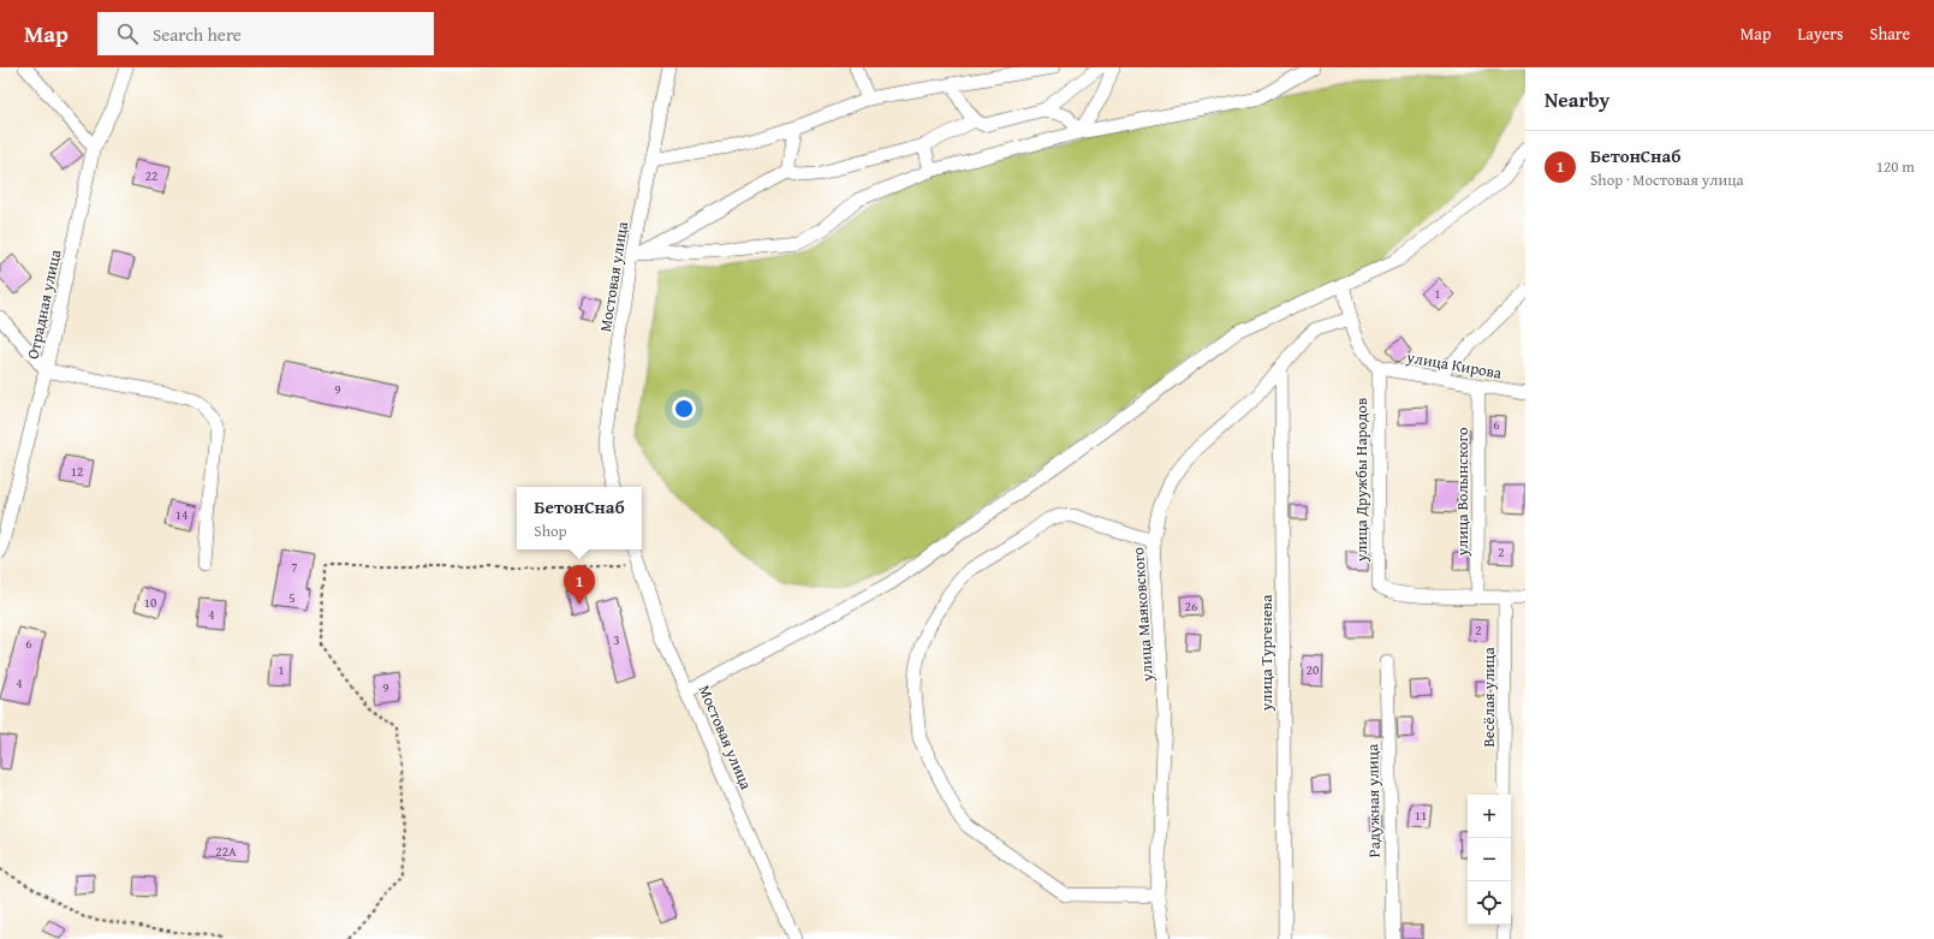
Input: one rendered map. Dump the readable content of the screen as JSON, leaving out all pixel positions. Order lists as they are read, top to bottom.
{
  "streets": {
    "street": [
      "Мостовая улица",
      "Отрадная улица",
      "улица Кирова",
      "улица Дружбы Народов",
      "улица Волынского",
      "улица Маяковского",
      "улица Тургенева",
      "Весёлая улица",
      "Радужная улица"
    ]
  },
  "crossings": [
    ["улица Кирова", "улица Дружбы Народов"],
    ["улица Кирова", "улица Волынского"],
    ["улица Дружбы Народов", "улица Волынского"],
    ["улица Маяковского", "улица Тургенева"]
  ],
  "house_numbers": [
    "22",
    "1",
    "9",
    "6",
    "12",
    "14",
    "2",
    "7",
    "5",
    "10",
    "26",
    "4",
    "2",
    "3",
    "6",
    "1",
    "20",
    "4",
    "9",
    "11",
    "22А"
  ],
  "page": {
    "header": "Map",
    "search": "Search here",
    "nav": ["Map", "Layers", "Share"],
    "heading": "Nearby",
    "list": [
      {
        "mark": "1",
        "name": "БетонСнаб",
        "note": "Shop · Мостовая улица",
        "value": "120 m"
      }
    ],
    "popup": ["БетонСнаб", "Shop"],
    "pins": "1",
    "map_buttons": ["+", "−"]
  }
}
